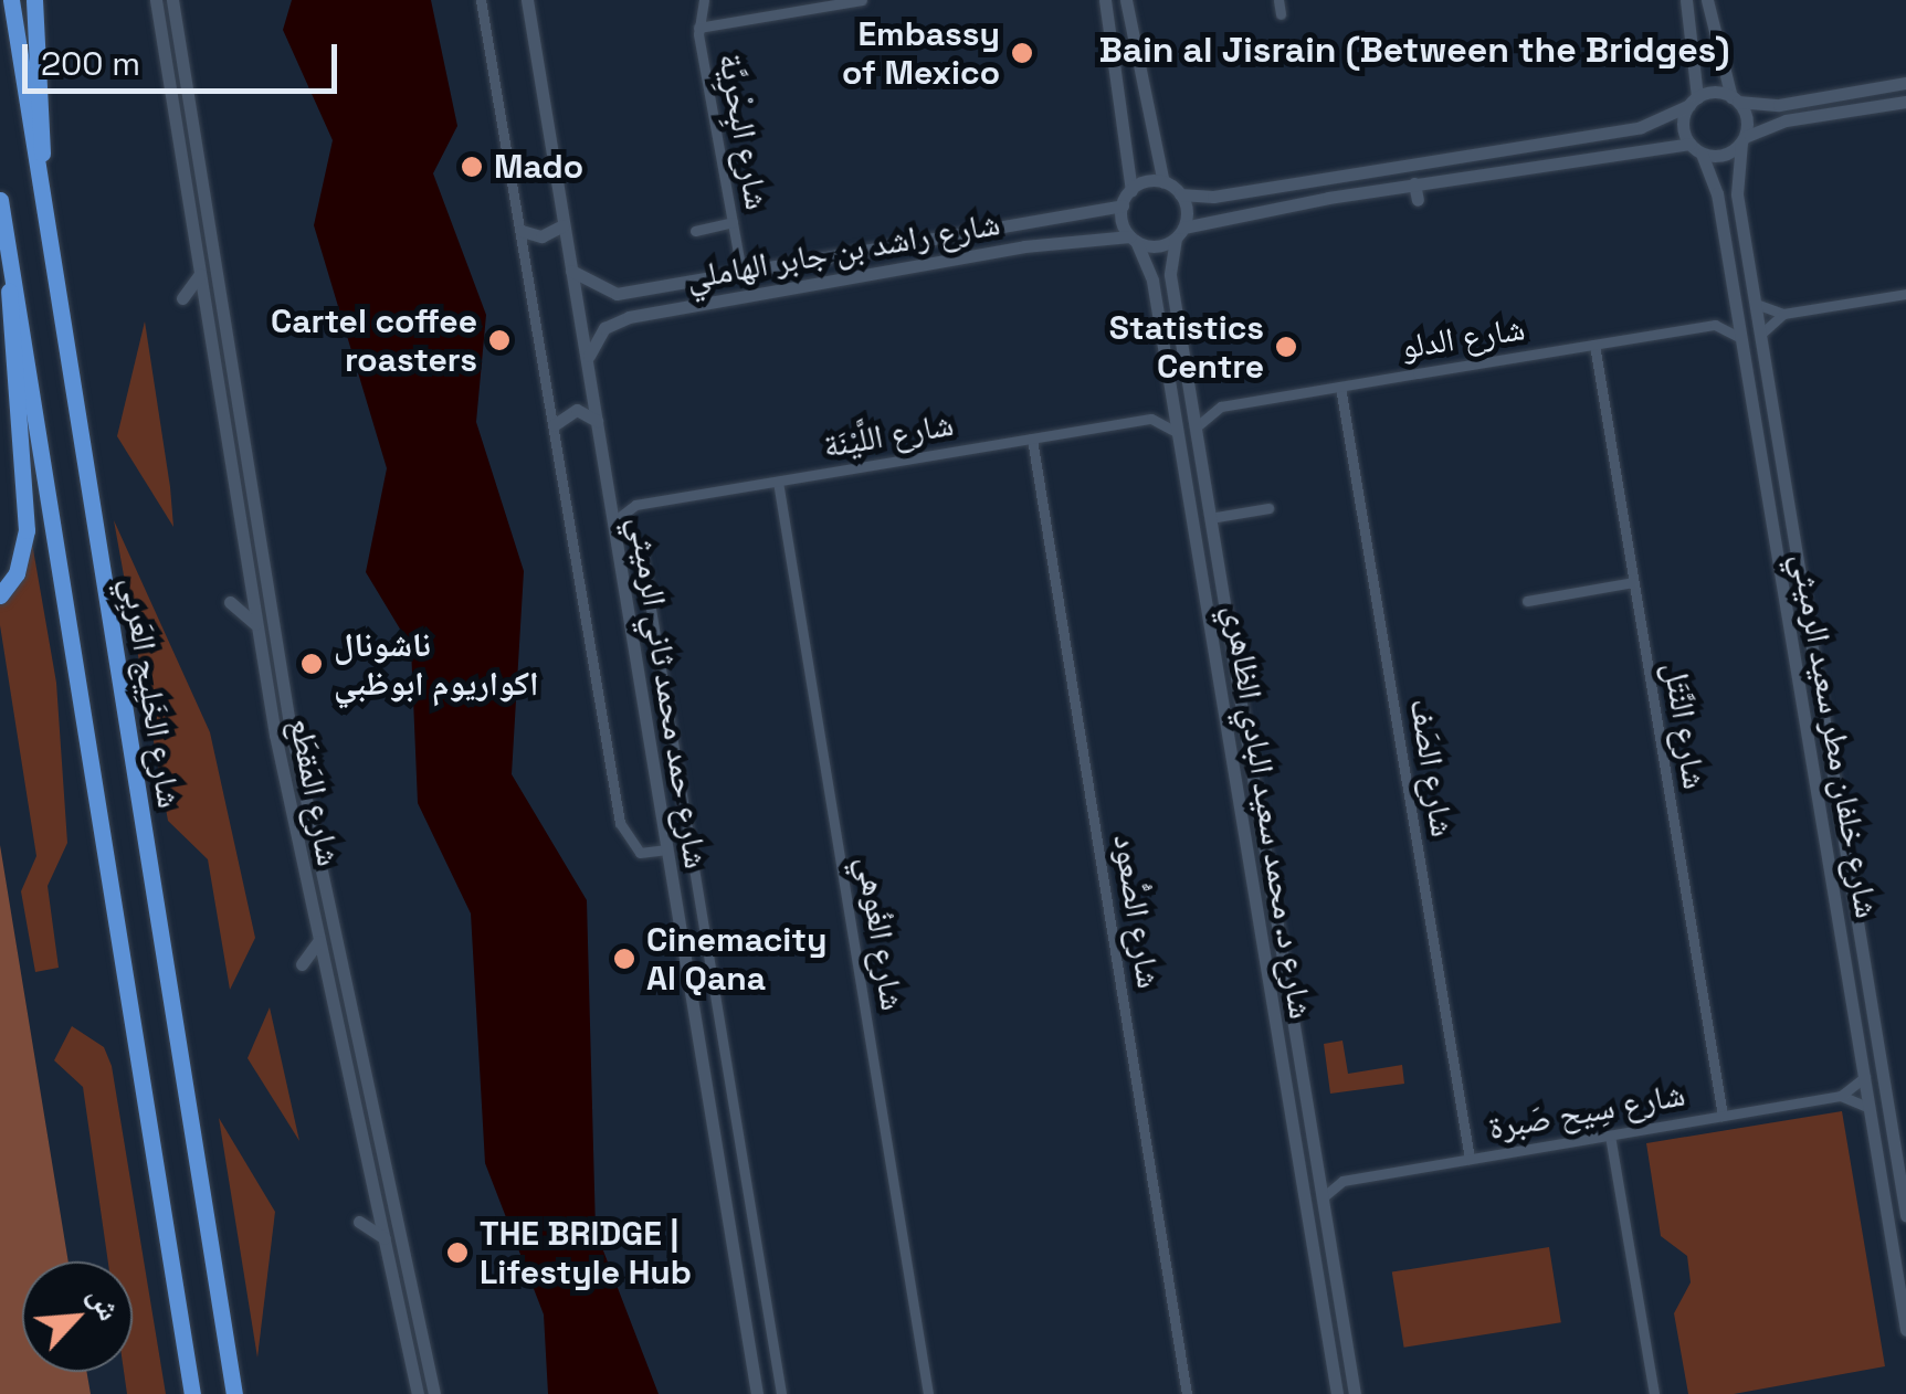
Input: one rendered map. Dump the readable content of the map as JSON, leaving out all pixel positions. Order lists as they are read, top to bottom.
{
  "streets": {
    "highway": ["شارع الخَلِيج العَربِي"],
    "street": [
      "شارع البِحْرِيَّة",
      "شارع راشد بن جابر الهاملي",
      "شارع الدلو",
      "شارع اللَّيْنَة",
      "شارع حمد محمد ثاني الرميثي",
      "شارع النَّتَل",
      "شارع خلفان مطر سعيد الرميثي",
      "شارع الصَف",
      "شارع المَقطَع",
      "شارع د. محمد سعيد البادي الظاهري",
      "شارع الصُّعود",
      "شارع الغُوهي",
      "شارع سِيح صَبرة"
    ]
  },
  "crossings": [
    ["شارع البِحْرِيَّة", "شارع راشد بن جابر الهاملي"],
    ["شارع راشد بن جابر الهاملي", "شارع حمد محمد ثاني الرميثي"],
    ["شارع راشد بن جابر الهاملي", "شارع د. محمد سعيد البادي الظاهري"],
    ["شارع الدلو", "شارع النَّتَل"],
    ["شارع الدلو", "شارع الصَف"],
    ["شارع الدلو", "شارع د. محمد سعيد البادي الظاهري"],
    ["شارع اللَّيْنَة", "شارع حمد محمد ثاني الرميثي"],
    ["شارع اللَّيْنَة", "شارع الصُّعود"],
    ["شارع اللَّيْنَة", "شارع الغُوهي"],
    ["شارع النَّتَل", "شارع سِيح صَبرة"],
    ["شارع خلفان مطر سعيد الرميثي", "شارع سِيح صَبرة"],
    ["شارع الصَف", "شارع سِيح صَبرة"]
  ],
  "districts": ["Bain al Jisrain (Between the Bridges)"],
  "places": [
    "Embassy of Mexico",
    "Mado",
    "Cartel coffee roasters",
    "Statistics Centre",
    "ناشونال اكواريوم ابوظبي",
    "Cinemacity Al Qana",
    "THE BRIDGE | Lifestyle Hub"
  ],
  "scale_bar": "200 m",
  "north": "top right"
}
